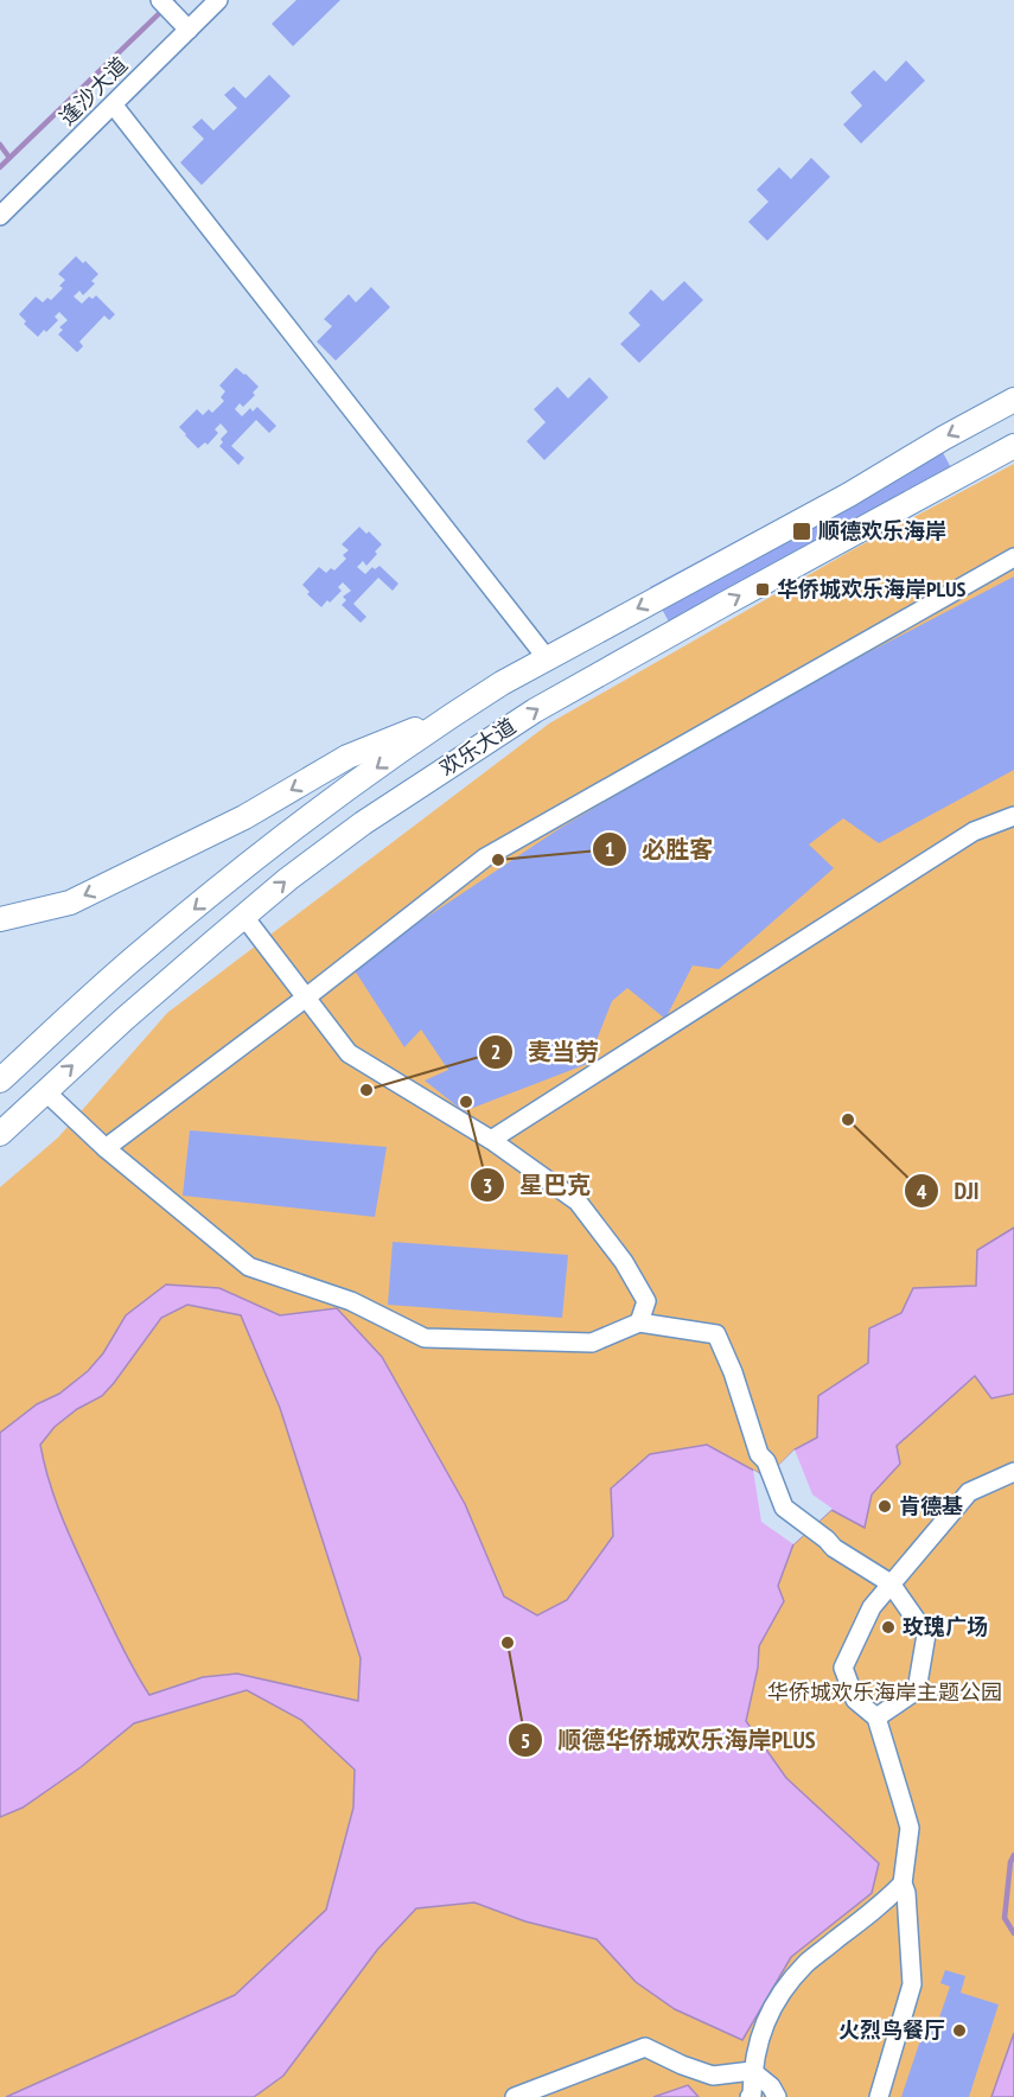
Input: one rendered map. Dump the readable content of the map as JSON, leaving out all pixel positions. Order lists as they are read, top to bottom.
{
  "streets": {
    "street": ["逢沙大道", "欢乐大道"]
  },
  "parks": ["华侨城欢乐海岸主题公园"],
  "places": {
    "transit": ["顺德欢乐海岸", "华侨城欢乐海岸PLUS"],
    "other": [
      "必胜客",
      "麦当劳",
      "星巴克",
      "DJI",
      "肯德基",
      "玫瑰广场",
      "顺德华侨城欢乐海岸PLUS",
      "火烈鸟餐厅"
    ]
  }
}
